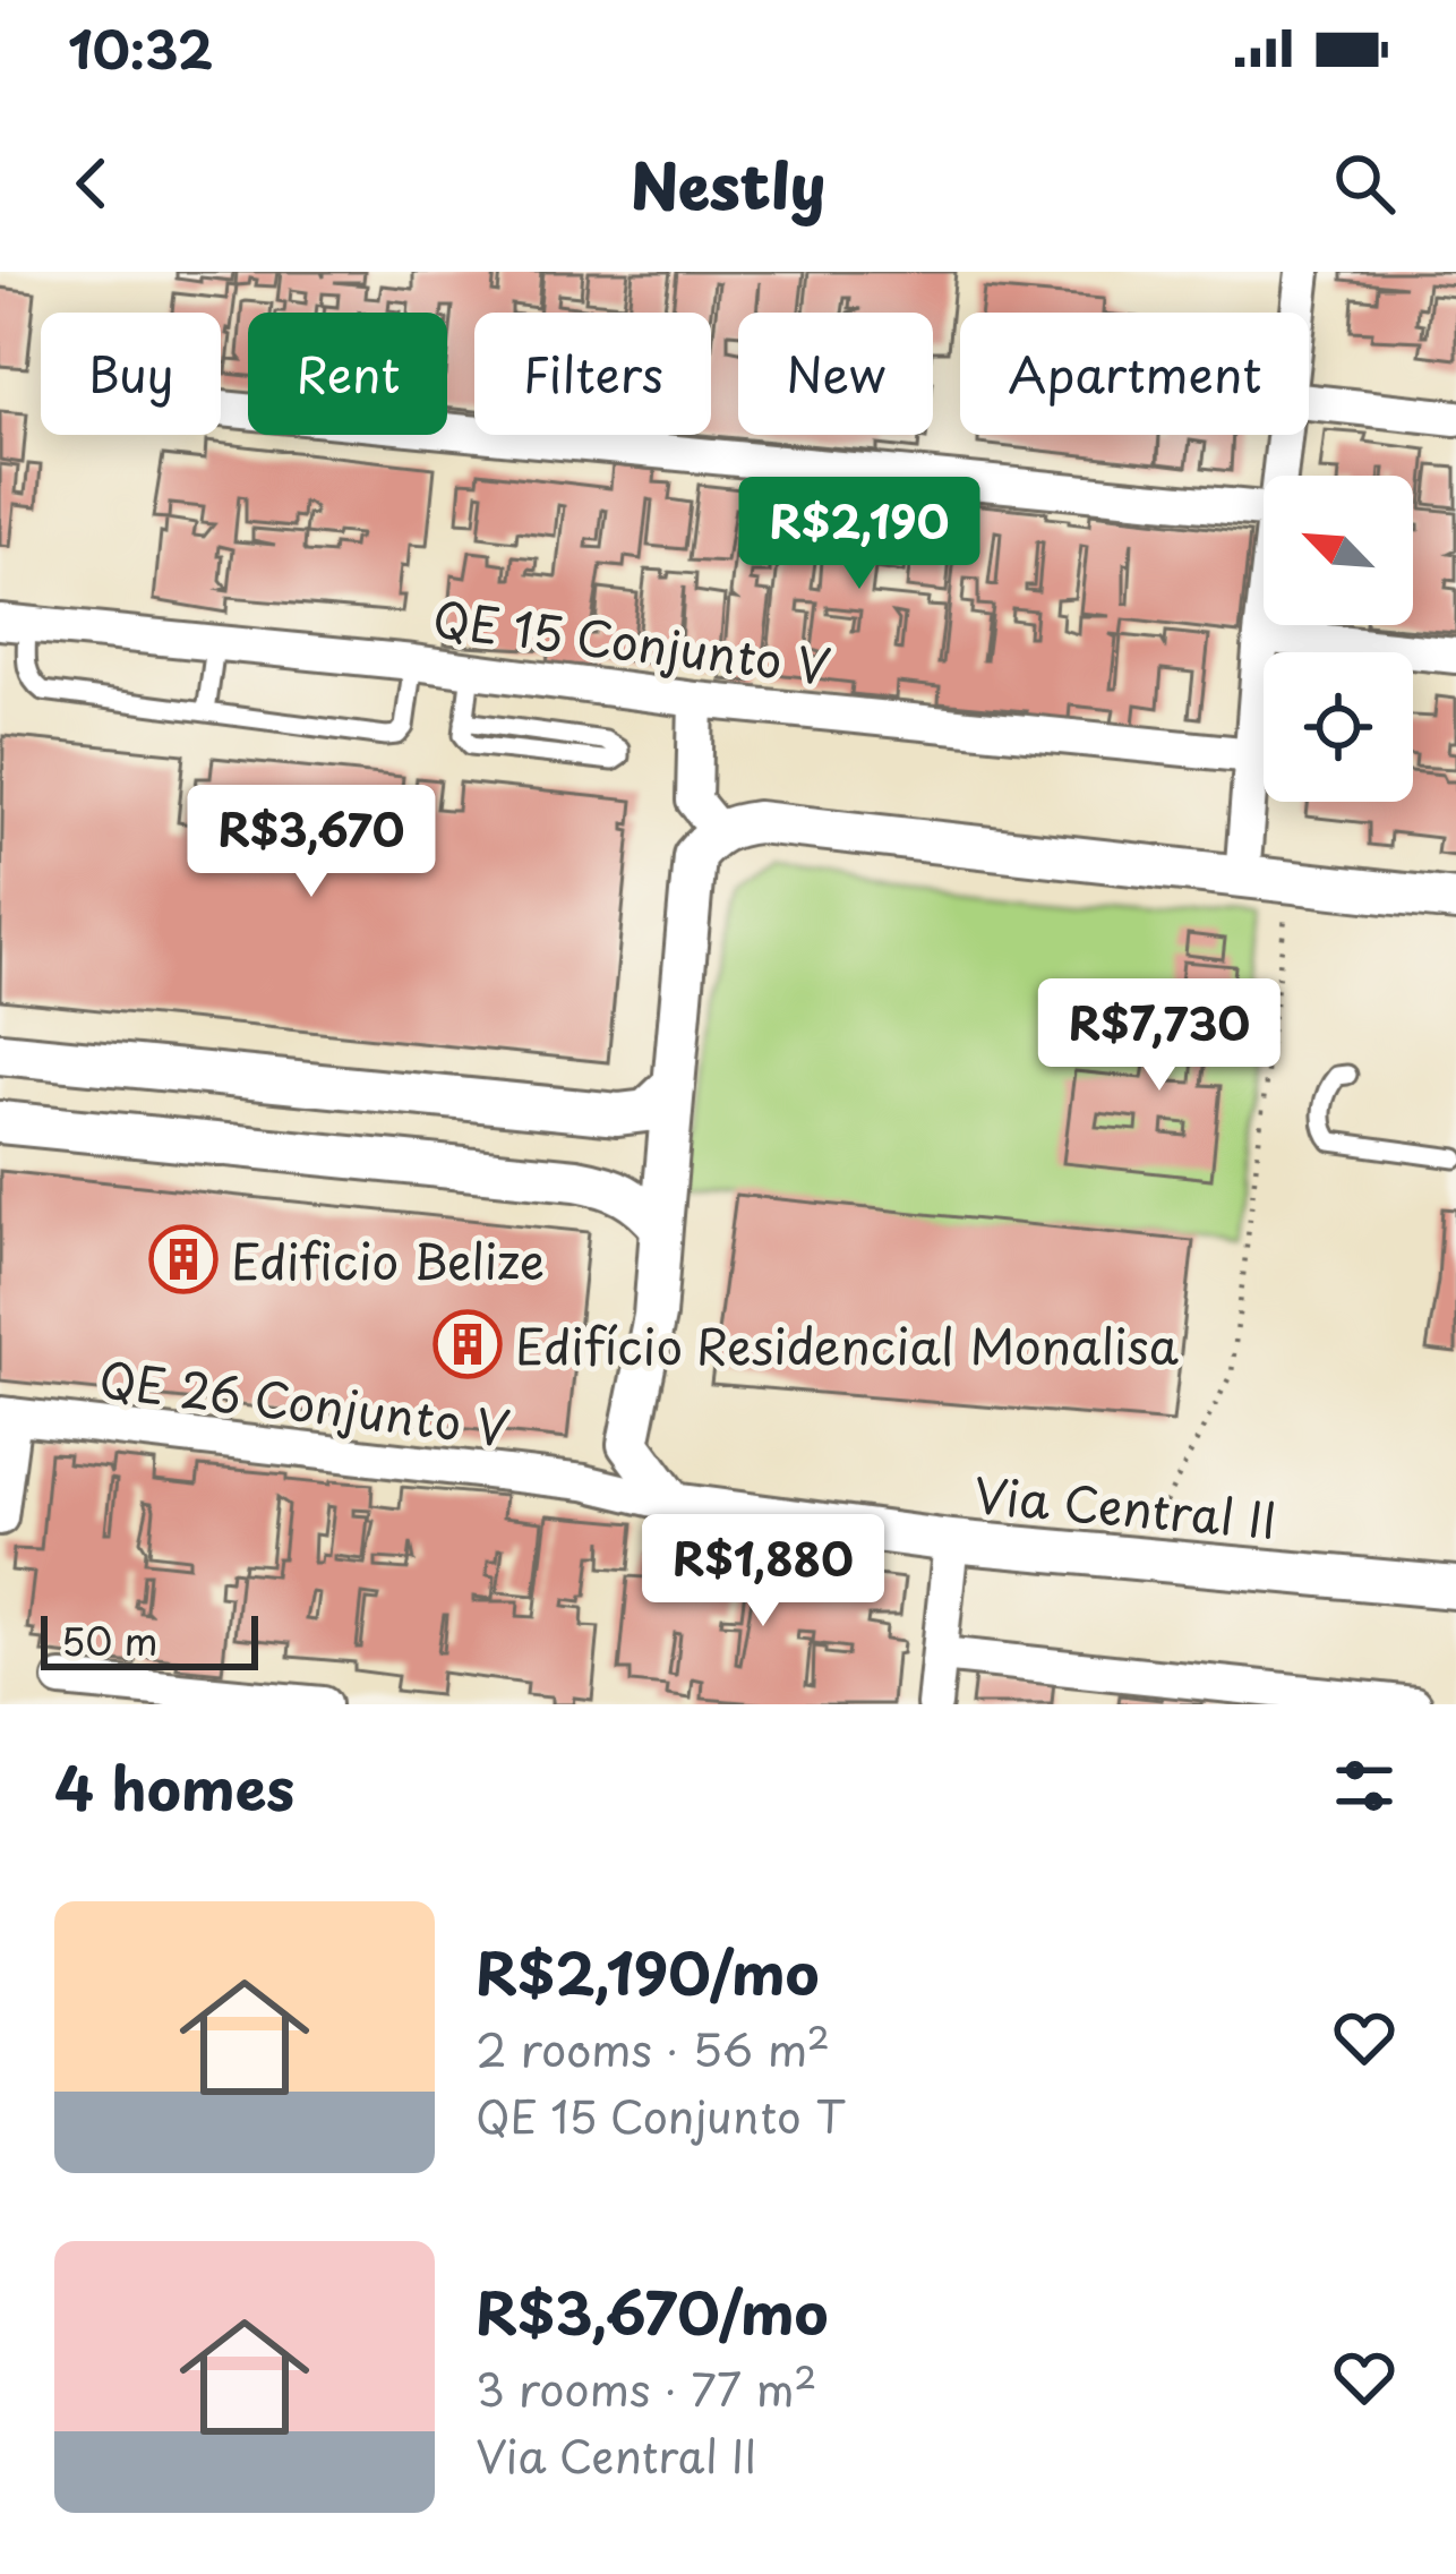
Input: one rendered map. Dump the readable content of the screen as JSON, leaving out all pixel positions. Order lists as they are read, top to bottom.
{
  "streets": {
    "street": ["QE 15 Conjunto V", "QE 26 Conjunto V", "Via Central II"]
  },
  "crossings": [
    ["QE 26 Conjunto V", "Via Central II"]
  ],
  "places": {
    "building": ["Edificio Belize", "Edifício Residencial Monalisa"]
  },
  "scale_bar": "50 m",
  "north": "top left",
  "page": {
    "status": "10:32",
    "header": "Nestly",
    "chip": [
      "Buy",
      "Rent",
      "Filters",
      "New",
      "Apartment"
    ],
    "price": [
      "R$2,190",
      "R$3,670",
      "R$7,730",
      "R$1,880"
    ],
    "scale": "50 m",
    "heading": "4 homes",
    "list": [
      {
        "name": "R$2,190/mo",
        "note": "2 rooms · 56 m² · QE 15 Conjunto T"
      },
      {
        "name": "R$3,670/mo",
        "note": "3 rooms · 77 m² · Via Central II"
      }
    ]
  }
}
